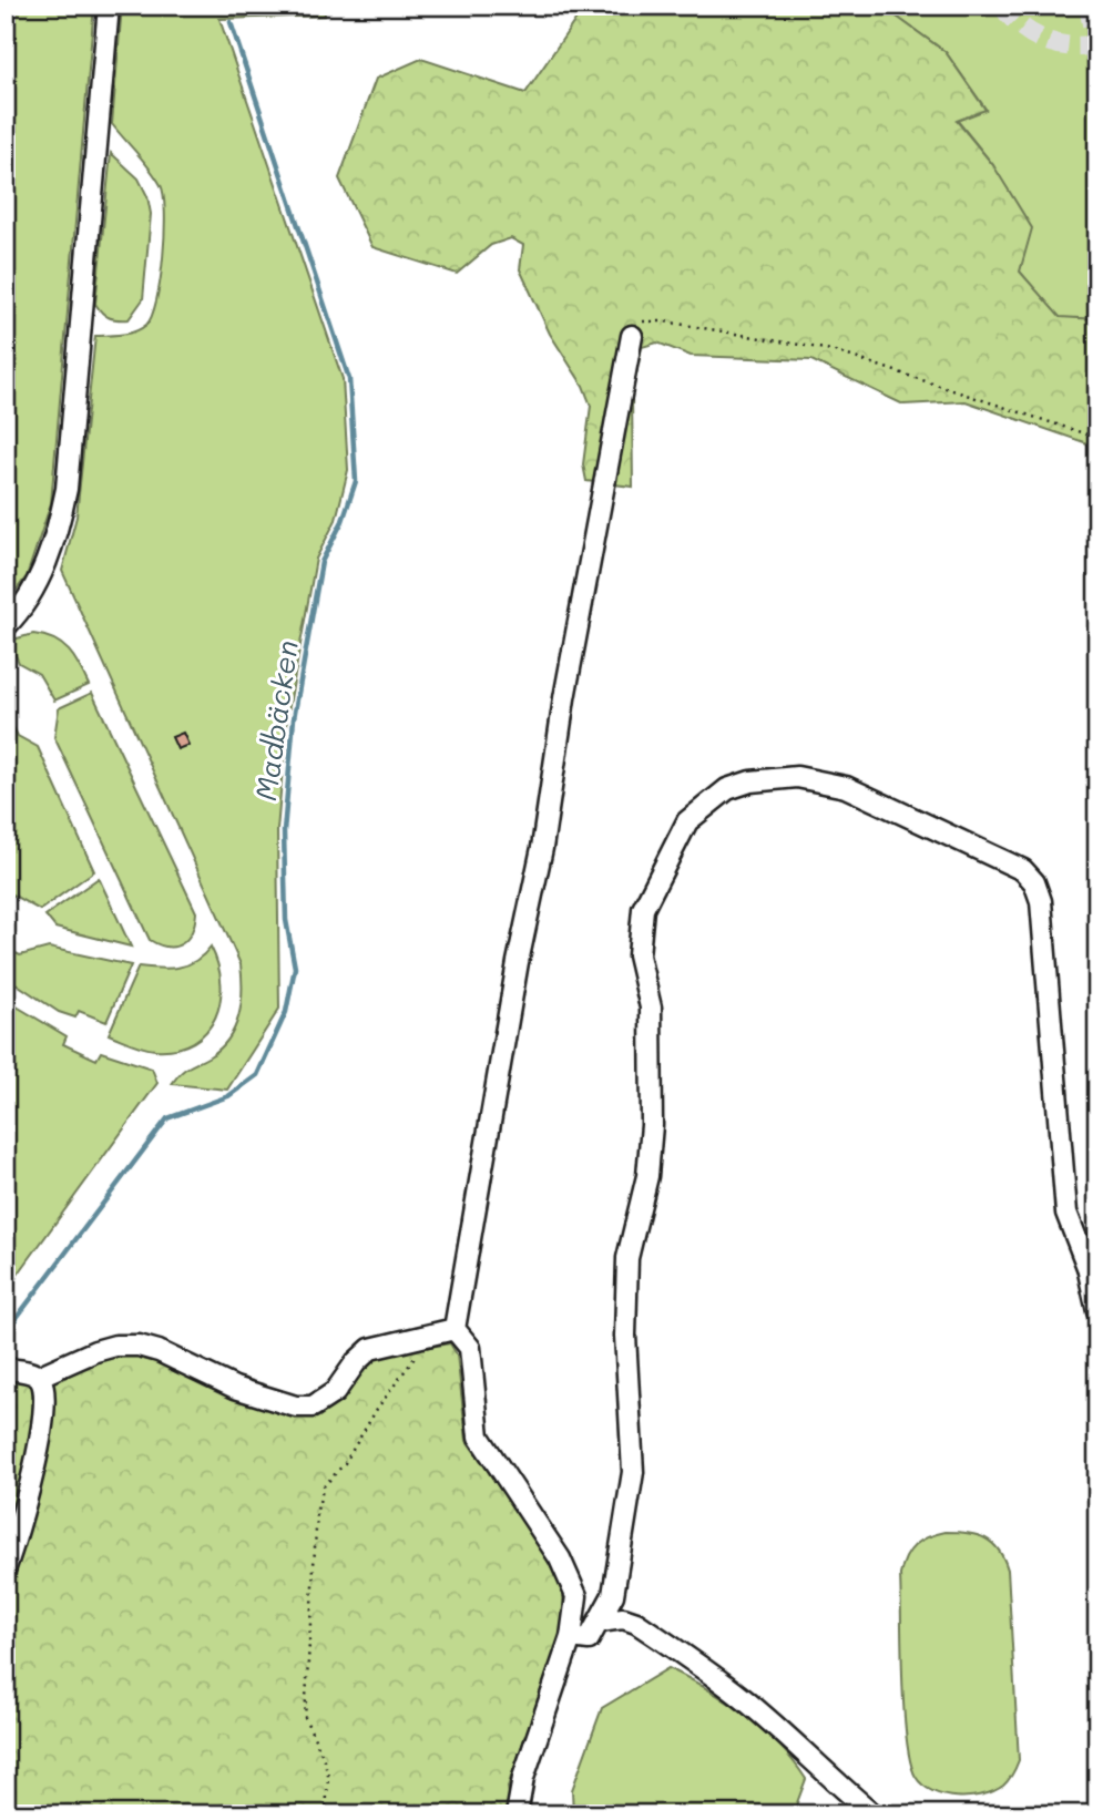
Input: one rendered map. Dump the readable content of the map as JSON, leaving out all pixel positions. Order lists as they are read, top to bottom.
{
  "water": ["Madbäcken"]
}
